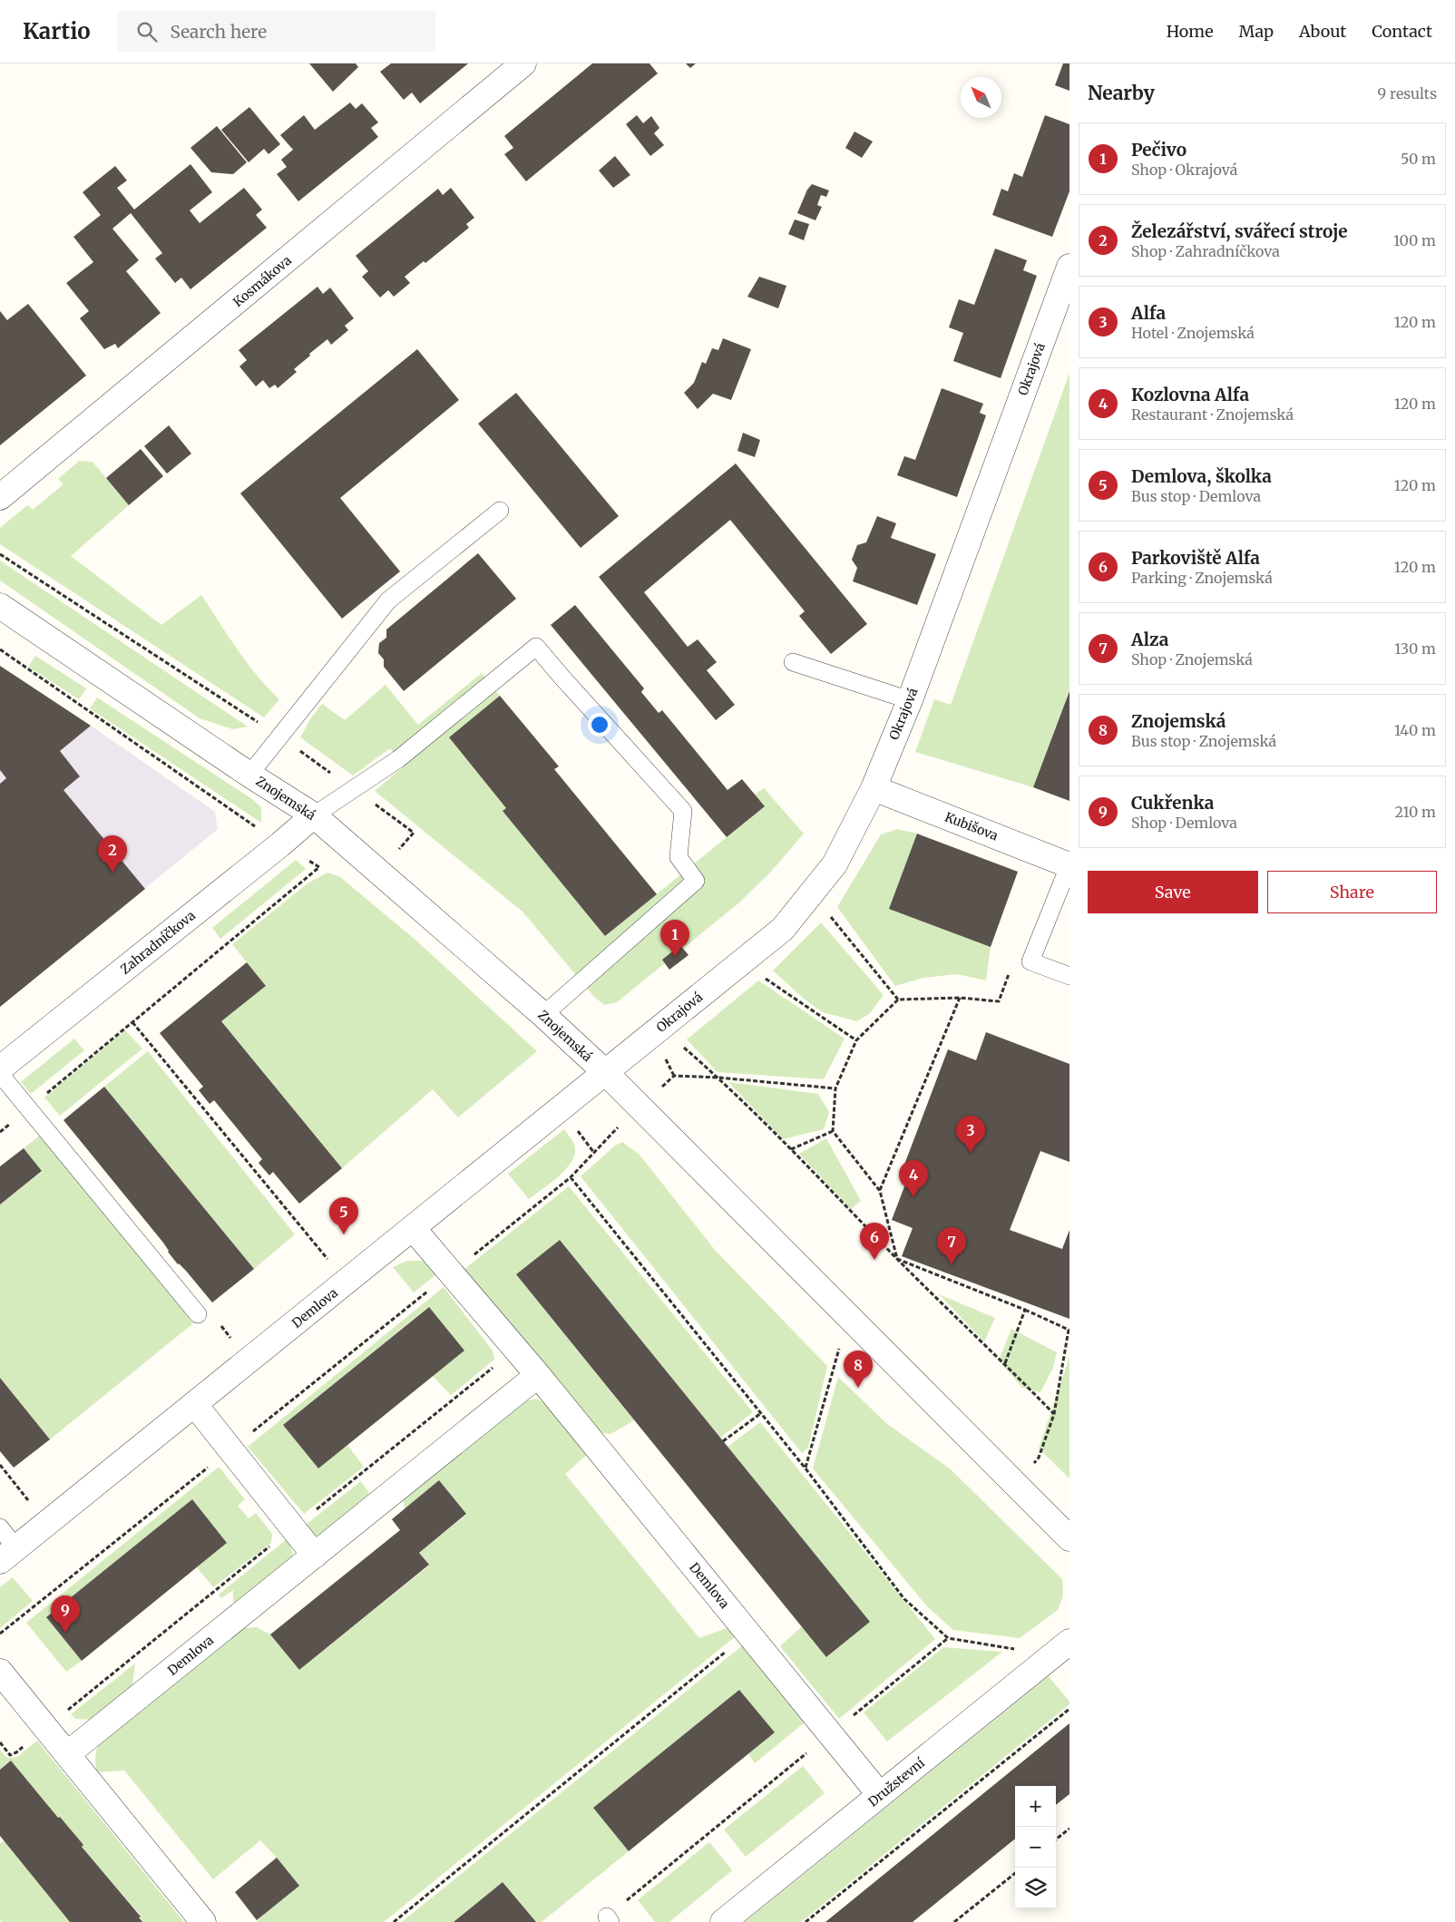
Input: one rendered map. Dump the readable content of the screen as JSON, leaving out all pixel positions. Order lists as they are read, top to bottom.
{
  "streets": {
    "street": [
      "Kosmákova",
      "Okrajová",
      "Znojemská",
      "Kubišova",
      "Zahradníčkova",
      "Demlova",
      "Družstevní"
    ]
  },
  "crossings": [
    ["Okrajová", "Znojemská"],
    ["Okrajová", "Kubišova"],
    ["Okrajová", "Demlova"],
    ["Znojemská", "Zahradníčkova"],
    ["Znojemská", "Demlova"],
    ["Demlova", "Družstevní"]
  ],
  "north": "top left",
  "page": {
    "header": "Kartio",
    "search": "Search here",
    "nav": [
      "Home",
      "Map",
      "About",
      "Contact"
    ],
    "heading": ["Nearby", "9 results"],
    "list": [
      {
        "mark": "1",
        "name": "Pečivo",
        "note": "Shop · Okrajová",
        "value": "50 m"
      },
      {
        "mark": "2",
        "name": "Železářství, svářecí stroje",
        "note": "Shop · Zahradníčkova",
        "value": "100 m"
      },
      {
        "mark": "3",
        "name": "Alfa",
        "note": "Hotel · Znojemská",
        "value": "120 m"
      },
      {
        "mark": "4",
        "name": "Kozlovna Alfa",
        "note": "Restaurant · Znojemská",
        "value": "120 m"
      },
      {
        "mark": "5",
        "name": "Demlova, školka",
        "note": "Bus stop · Demlova",
        "value": "120 m"
      },
      {
        "mark": "6",
        "name": "Parkoviště Alfa",
        "note": "Parking · Znojemská",
        "value": "120 m"
      },
      {
        "mark": "7",
        "name": "Alza",
        "note": "Shop · Znojemská",
        "value": "130 m"
      },
      {
        "mark": "8",
        "name": "Znojemská",
        "note": "Bus stop · Znojemská",
        "value": "140 m"
      },
      {
        "mark": "9",
        "name": "Cukřenka",
        "note": "Shop · Demlova",
        "value": "210 m"
      }
    ],
    "pins": [
      "2",
      "1",
      "3",
      "4",
      "5",
      "6",
      "7",
      "8",
      "9"
    ],
    "buttons": ["Save", "Share"],
    "map_buttons": ["+", "−"]
  }
}
